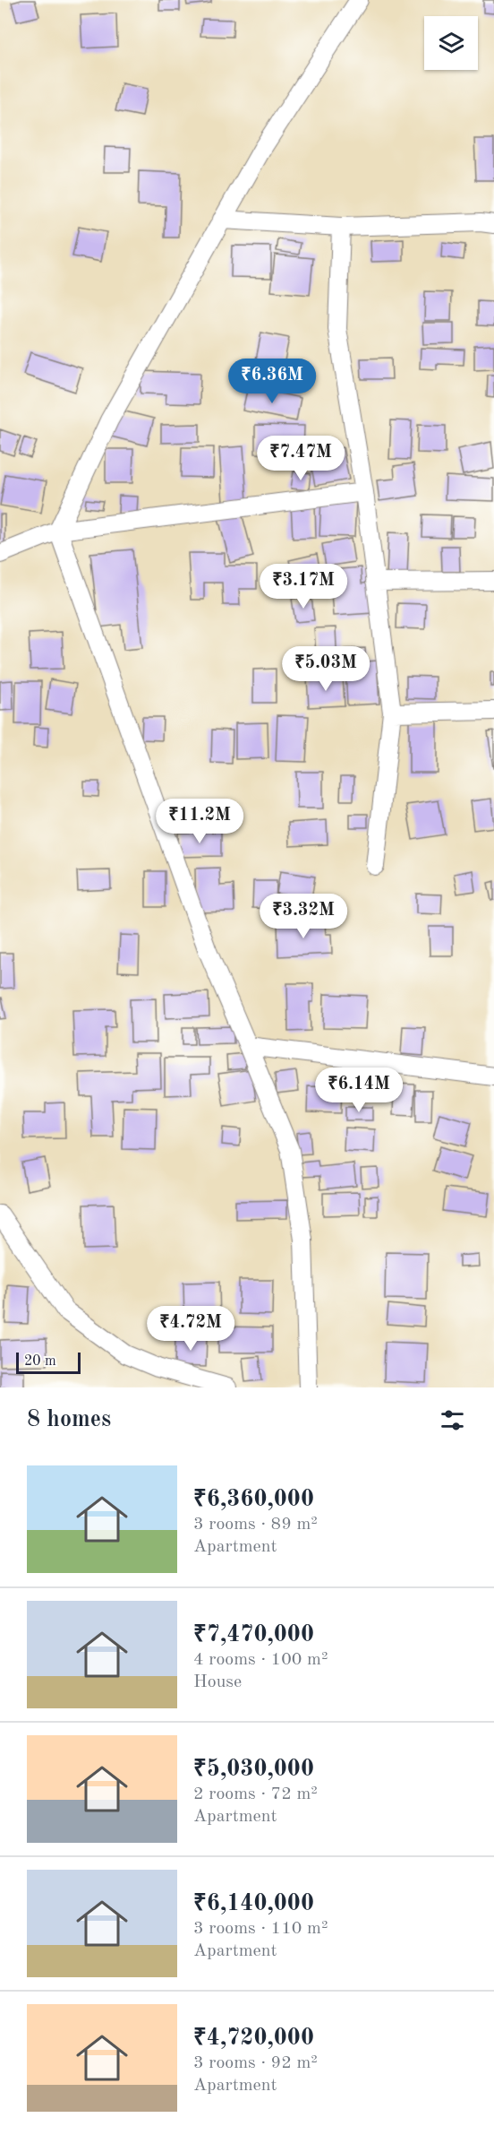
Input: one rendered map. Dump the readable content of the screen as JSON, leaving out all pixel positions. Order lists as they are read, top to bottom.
{
  "scale_bar": "20 m",
  "page": {
    "price": [
      "₹6.36M",
      "₹7.47M",
      "₹3.17M",
      "₹5.03M",
      "₹11.2M",
      "₹3.32M",
      "₹6.14M",
      "₹4.72M"
    ],
    "scale": "20 m",
    "heading": "8 homes",
    "list": [
      {
        "name": "₹6,360,000",
        "note": "3 rooms · 89 m² · Apartment"
      },
      {
        "name": "₹7,470,000",
        "note": "4 rooms · 100 m² · House"
      },
      {
        "name": "₹5,030,000",
        "note": "2 rooms · 72 m² · Apartment"
      },
      {
        "name": "₹6,140,000",
        "note": "3 rooms · 110 m² · Apartment"
      },
      {
        "name": "₹4,720,000",
        "note": "3 rooms · 92 m² · Apartment"
      }
    ]
  }
}
